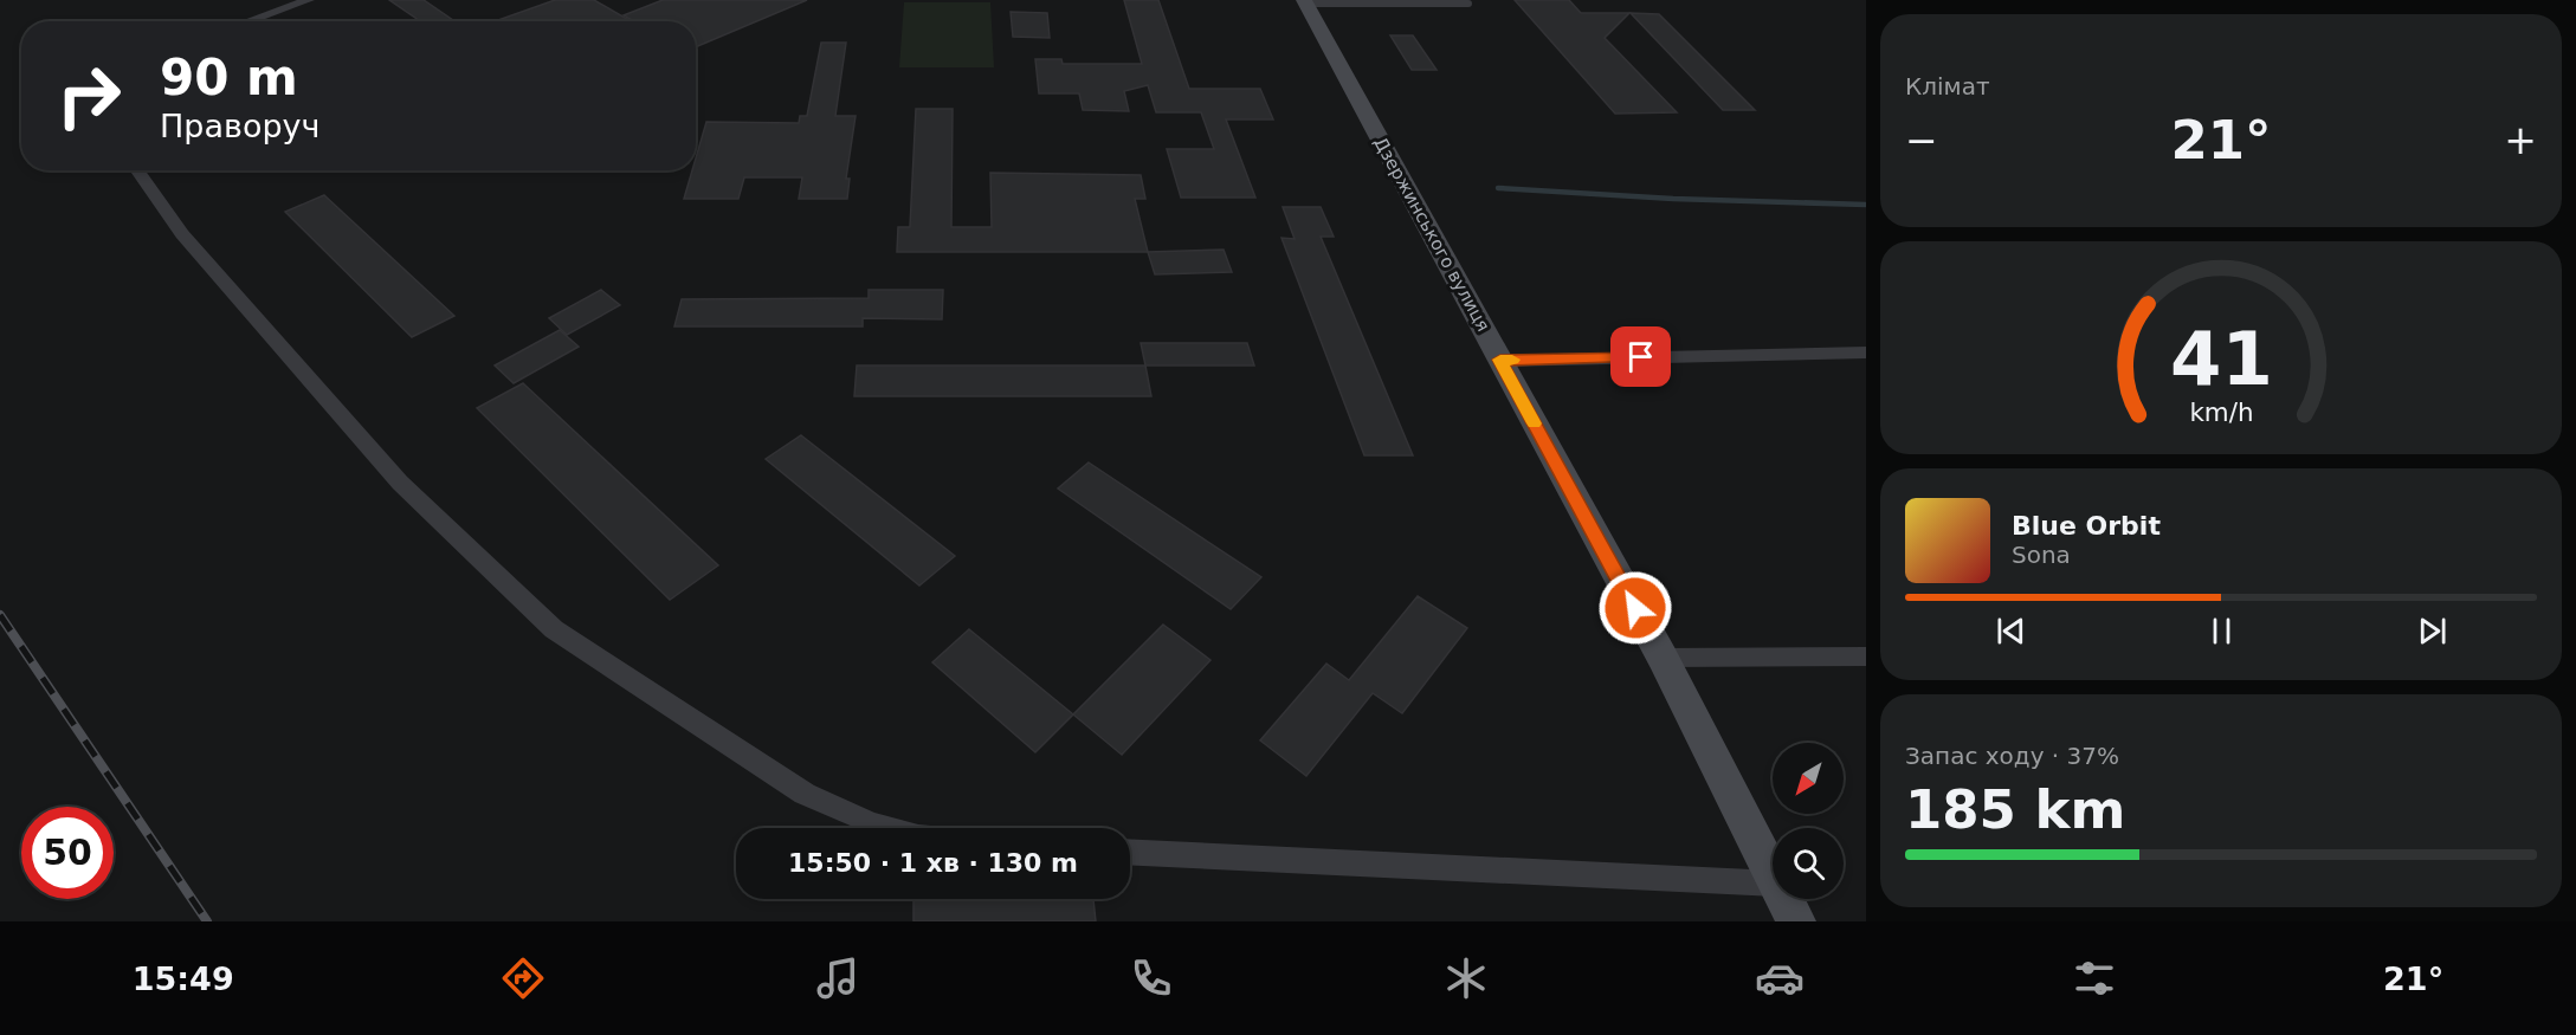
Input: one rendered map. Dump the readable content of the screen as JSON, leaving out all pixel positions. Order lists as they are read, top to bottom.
{
  "streets": {
    "main road": ["Дзержинського вулиця"]
  },
  "north": "bottom left",
  "page": {
    "tile": [
      "Клімат",
      ["Запас ходу · 37%", "185 km"]
    ],
    "turn": ["90 m", "Праворуч"],
    "heat": ["−", "21°", "+"],
    "song": ["Blue Orbit", "Sona"],
    "limit": "50",
    "trip": "15:50 · 1 хв · 130 m",
    "tabs": ["15:49", "21°"],
    "gauge": ["41", "km/h"]
  }
}
